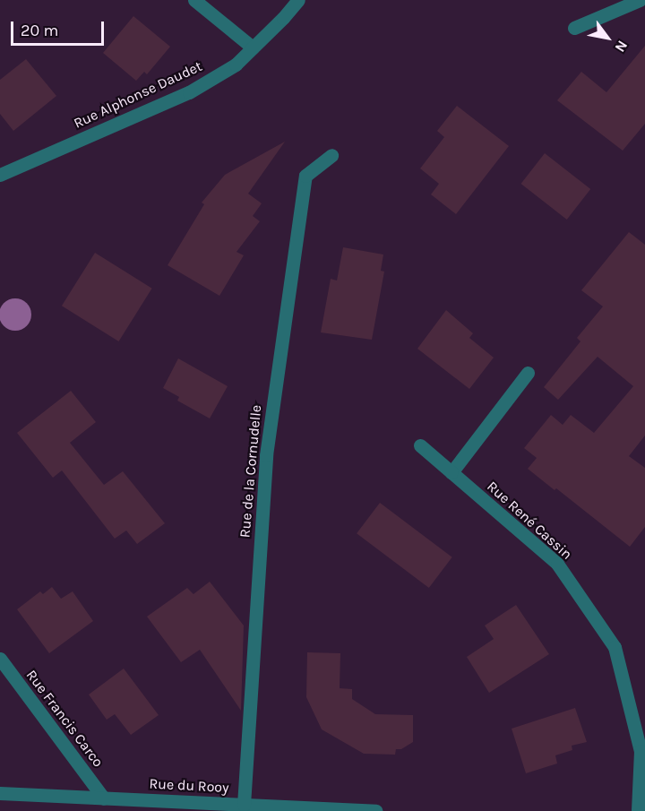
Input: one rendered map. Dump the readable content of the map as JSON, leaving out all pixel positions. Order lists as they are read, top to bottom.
{
  "streets": {
    "street": [
      "Rue Alphonse Daudet",
      "Rue de la Cornudelle",
      "Rue René Cassin",
      "Rue Francis Carco",
      "Rue du Rooy"
    ]
  },
  "crossings": [
    ["Rue de la Cornudelle", "Rue du Rooy"],
    ["Rue Francis Carco", "Rue du Rooy"]
  ],
  "scale_bar": "20 m",
  "north": "bottom right"
}
